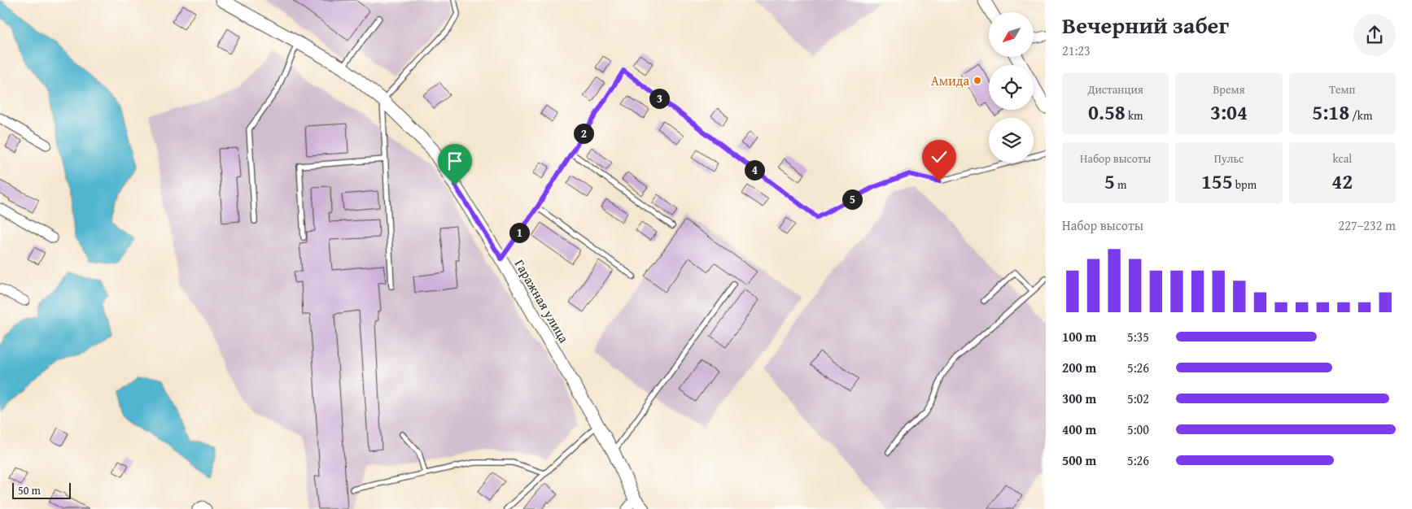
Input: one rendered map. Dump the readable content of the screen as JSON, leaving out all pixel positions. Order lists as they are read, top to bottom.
{
  "streets": {
    "street": ["Гаражная улица"]
  },
  "places": ["Амида"],
  "scale_bar": "50 m",
  "north": "bottom left",
  "page": {
    "heading": ["Вечерний забег", "21:23"],
    "stats": [
      ["Дистанция", "0.58 km"],
      ["Время", "3:04"],
      ["Темп", "5:18 /km"],
      ["Набор высоты", "5 m"],
      ["Пульс", "155 bpm"],
      ["kcal", "42"]
    ],
    "pins": [
      "3",
      "2",
      "4",
      "5",
      "1"
    ],
    "chart": ["Набор высоты", "227–232 m"],
    "list": [
      {
        "name": "100 m",
        "note": "5:35"
      },
      {
        "name": "200 m",
        "note": "5:26"
      },
      {
        "name": "300 m",
        "note": "5:02"
      },
      {
        "name": "400 m",
        "note": "5:00"
      },
      {
        "name": "500 m",
        "note": "5:26"
      }
    ],
    "scale": "50 m"
  }
}
